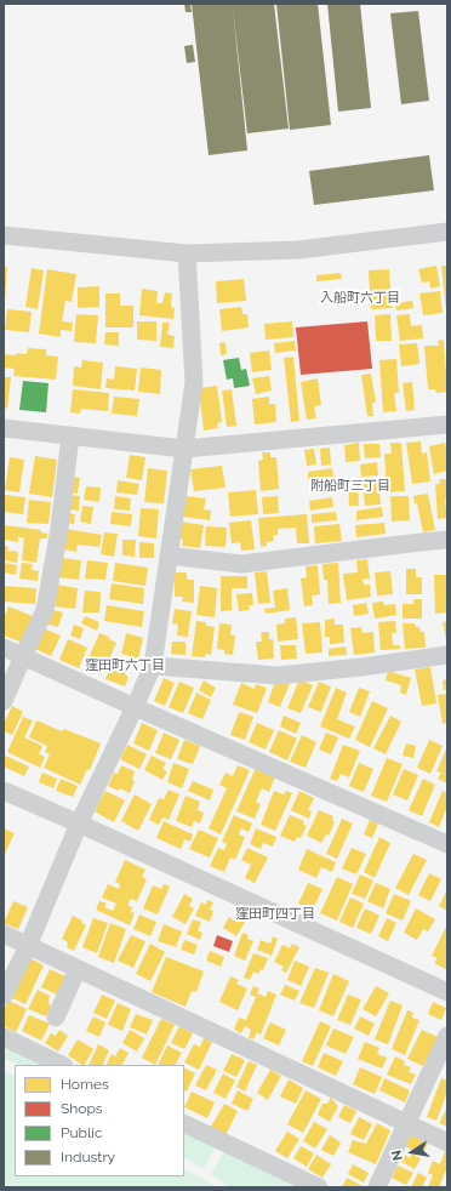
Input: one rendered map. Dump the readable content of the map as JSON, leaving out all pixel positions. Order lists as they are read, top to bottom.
{
  "districts": [
    "入船町六丁目",
    "附船町三丁目",
    "窪田町六丁目",
    "窪田町四丁目"
  ],
  "legend": [
    "Homes",
    "Shops",
    "Public",
    "Industry"
  ],
  "north": "left"
}
